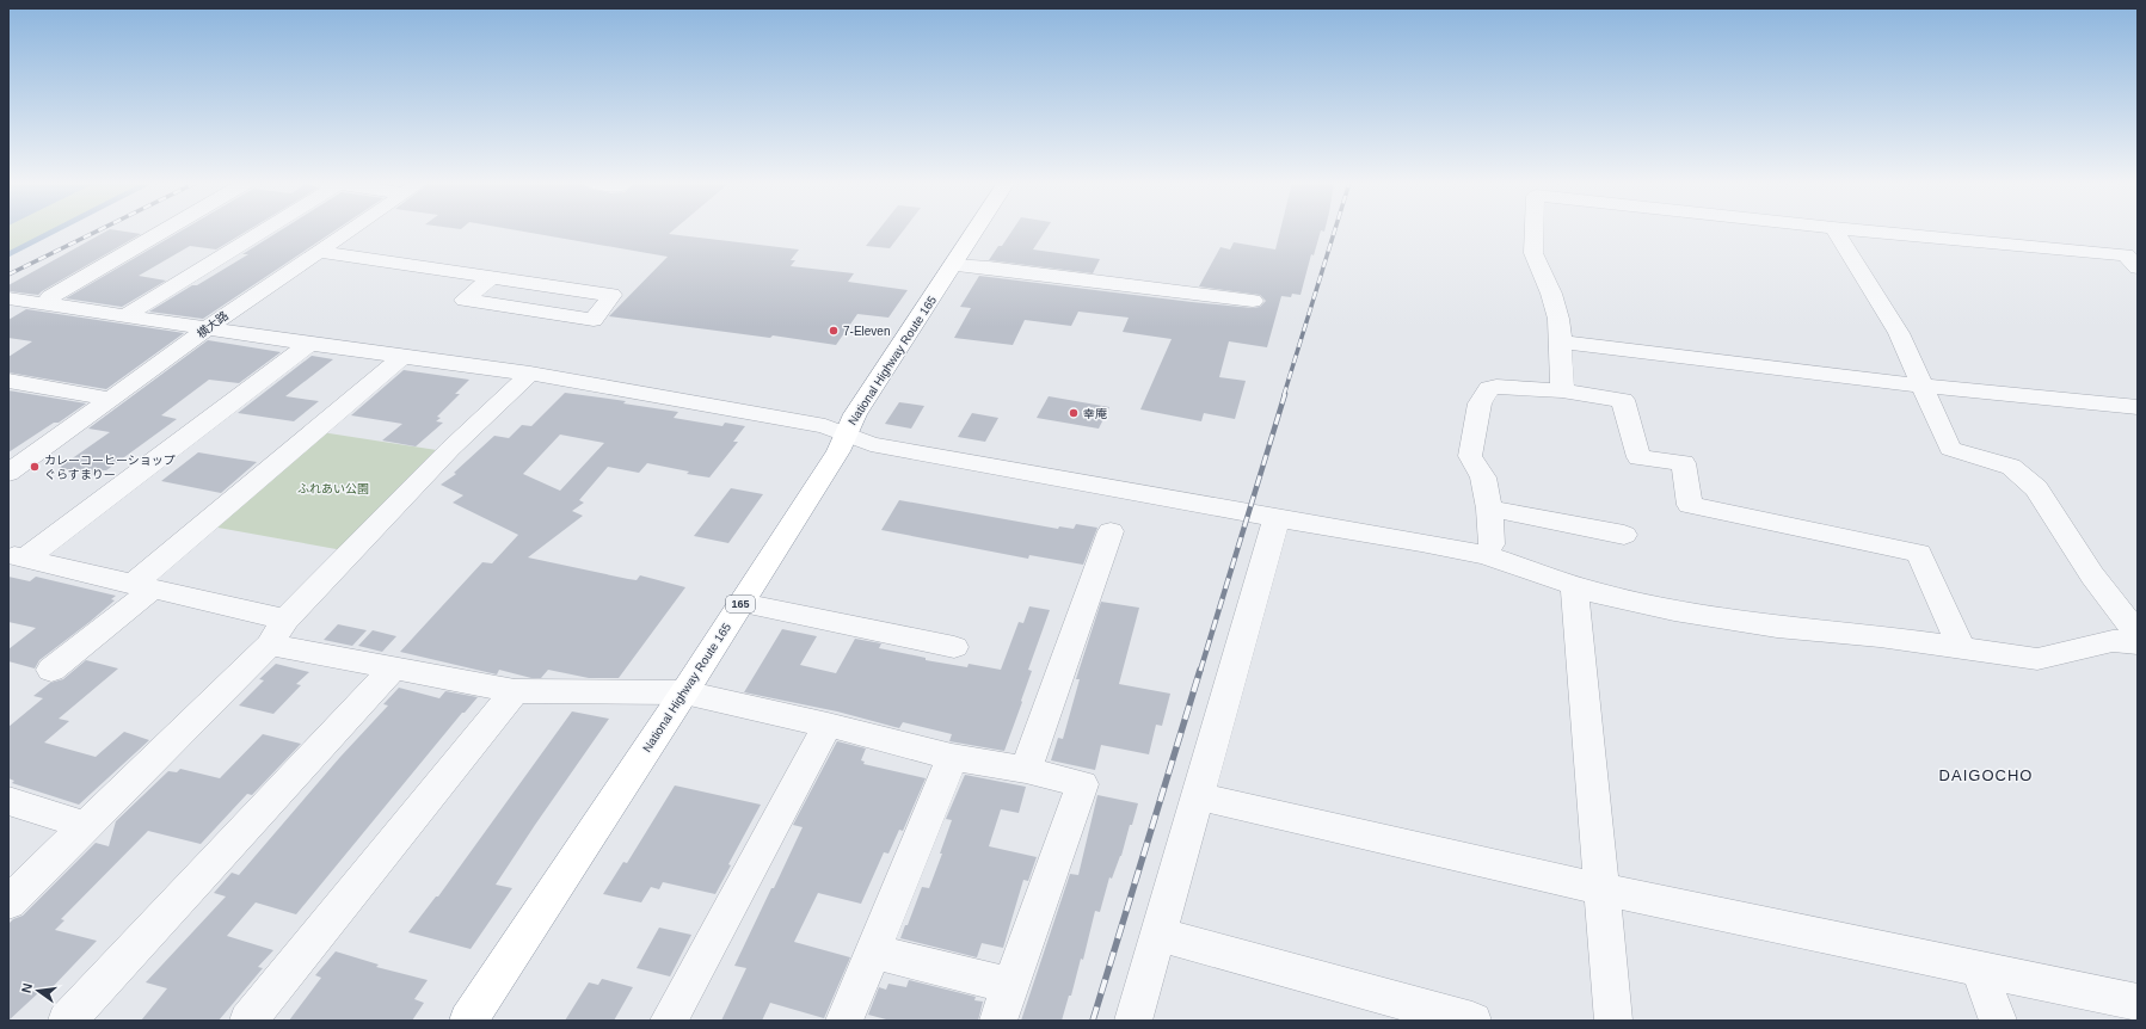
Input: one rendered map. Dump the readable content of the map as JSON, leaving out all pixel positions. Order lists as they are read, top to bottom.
{
  "streets": {
    "highway": ["National Highway Route 165", "165"],
    "street": ["横大路"]
  },
  "districts": ["DAIGOCHO"],
  "parks": ["ふれあい公園"],
  "places": ["7-Eleven", "幸庵", "カレーコーヒーショップ ぐらすまりー"],
  "north": "left"
}
